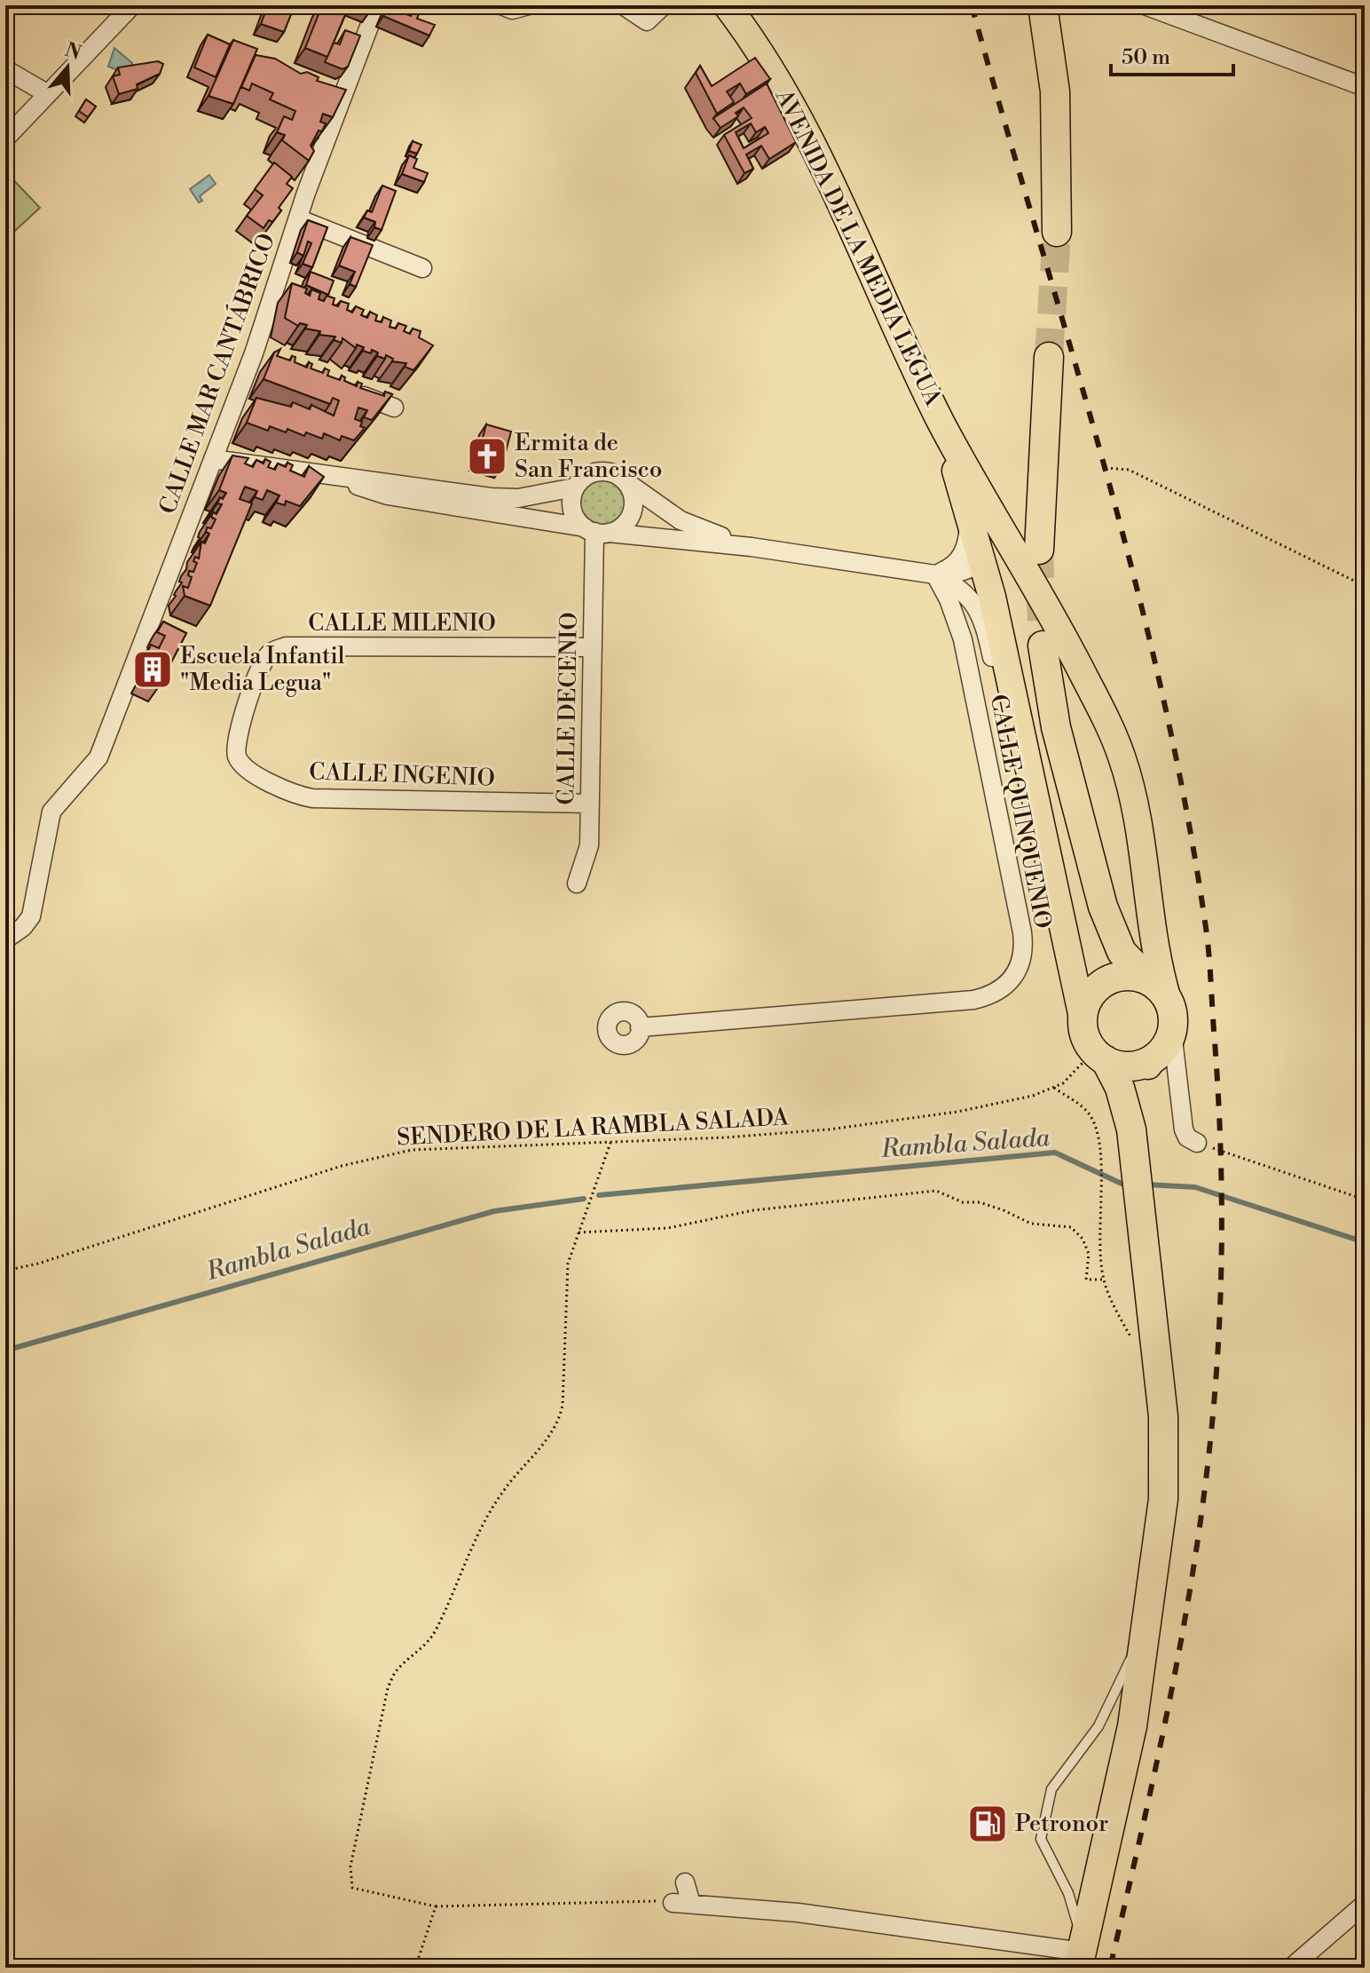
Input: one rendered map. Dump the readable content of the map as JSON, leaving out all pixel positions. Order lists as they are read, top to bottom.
{
  "streets": {
    "main road": ["AVENIDA DE LA MEDIA LEGUA"],
    "street": [
      "CALLE MAR CANTÁBRICO",
      "CALLE MILENIO",
      "CALLE DECENIO",
      "CALLE INGENIO",
      "CALLE QUINQUENIO"
    ],
    "path": ["SENDERO DE LA RAMBLA SALADA"]
  },
  "crossings": [
    ["CALLE MILENIO", "CALLE DECENIO"],
    ["CALLE MILENIO", "CALLE INGENIO"],
    ["CALLE DECENIO", "CALLE INGENIO"]
  ],
  "water": ["Rambla Salada"],
  "places": {
    "church": ["Ermita de San Francisco"],
    "building": ["Escuela Infantil \"Media Legua\""],
    "fuel station": ["Petronor"]
  },
  "scale_bar": "50 m",
  "north": "top"
}
